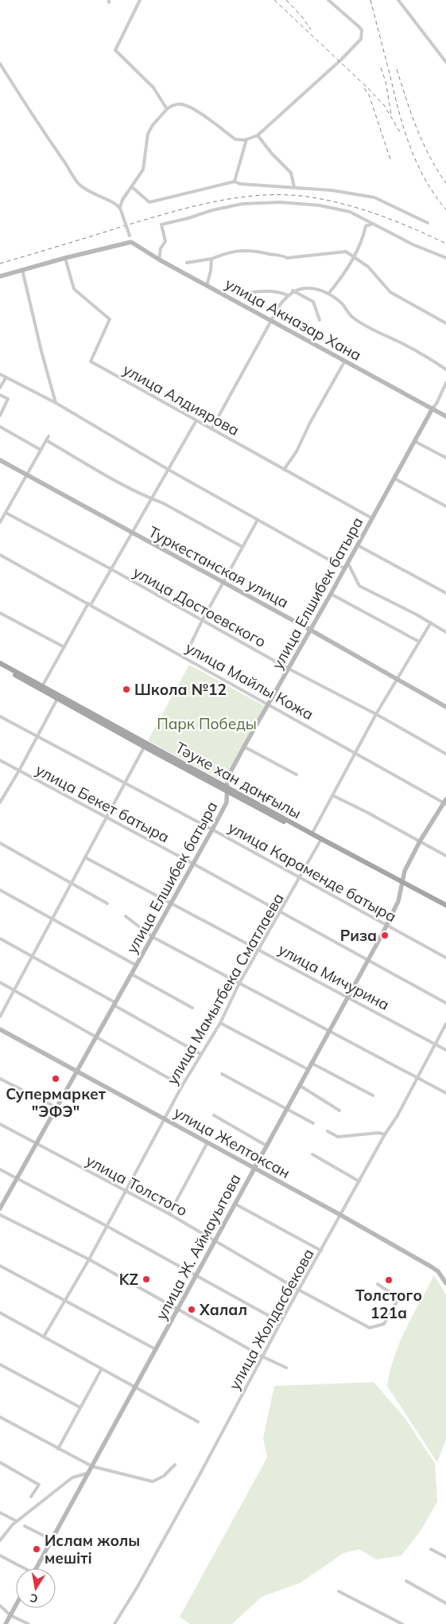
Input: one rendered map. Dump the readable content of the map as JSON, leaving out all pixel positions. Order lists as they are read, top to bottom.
{
  "streets": {
    "main road": ["Тәуке хан даңғылы"],
    "street": [
      "улица Акназар Хана",
      "улица Алдиярова",
      "Туркестанская улица",
      "улица Елшибек батыра",
      "улица Достоевского",
      "улица Майлы Кожа",
      "улица Бекет батыра",
      "улица Караменде батыра",
      "улица Мичурина",
      "улица Мамытбека Сматлаева",
      "улица Желтоксан",
      "улица Толстого",
      "улица Ж. Аймауытова",
      "улица Жолдасбекова"
    ]
  },
  "crossings": [
    ["улица Акназар Хана", "улица Елшибек батыра"],
    ["улица Алдиярова", "улица Елшибек батыра"],
    ["Туркестанская улица", "улица Елшибек батыра"],
    ["улица Елшибек батыра", "улица Достоевского"],
    ["улица Елшибек батыра", "улица Майлы Кожа"],
    ["улица Елшибек батыра", "Тәуке хан даңғылы"],
    ["улица Елшибек батыра", "улица Бекет батыра"],
    ["улица Елшибек батыра", "улица Караменде батыра"],
    ["улица Елшибек батыра", "улица Мичурина"],
    ["улица Елшибек батыра", "улица Желтоксан"],
    ["улица Елшибек батыра", "улица Толстого"],
    ["улица Майлы Кожа", "улица Ж. Аймауытова"],
    ["Тәуке хан даңғылы", "улица Мамытбека Сматлаева"],
    ["Тәуке хан даңғылы", "улица Ж. Аймауытова"],
    ["улица Бекет батыра", "улица Мамытбека Сматлаева"],
    ["улица Бекет батыра", "улица Ж. Аймауытова"],
    ["улица Караменде батыра", "улица Мамытбека Сматлаева"],
    ["улица Караменде батыра", "улица Ж. Аймауытова"],
    ["улица Мичурина", "улица Мамытбека Сматлаева"],
    ["улица Мичурина", "улица Ж. Аймауытова"],
    ["улица Мичурина", "улица Жолдасбекова"],
    ["улица Мамытбека Сматлаева", "улица Желтоксан"],
    ["улица Мамытбека Сматлаева", "улица Толстого"],
    ["улица Желтоксан", "улица Ж. Аймауытова"],
    ["улица Желтоксан", "улица Жолдасбекова"],
    ["улица Толстого", "улица Ж. Аймауытова"],
    ["улица Толстого", "улица Жолдасбекова"]
  ],
  "parks": ["Парк Победы"],
  "places": [
    "Школа №12",
    "Риза",
    "Супермаркет \"ЭФЭ\"",
    "KZ",
    "Толстого 121а",
    "Халал",
    "Ислам жолы мешіті"
  ],
  "north": "bottom"
}
